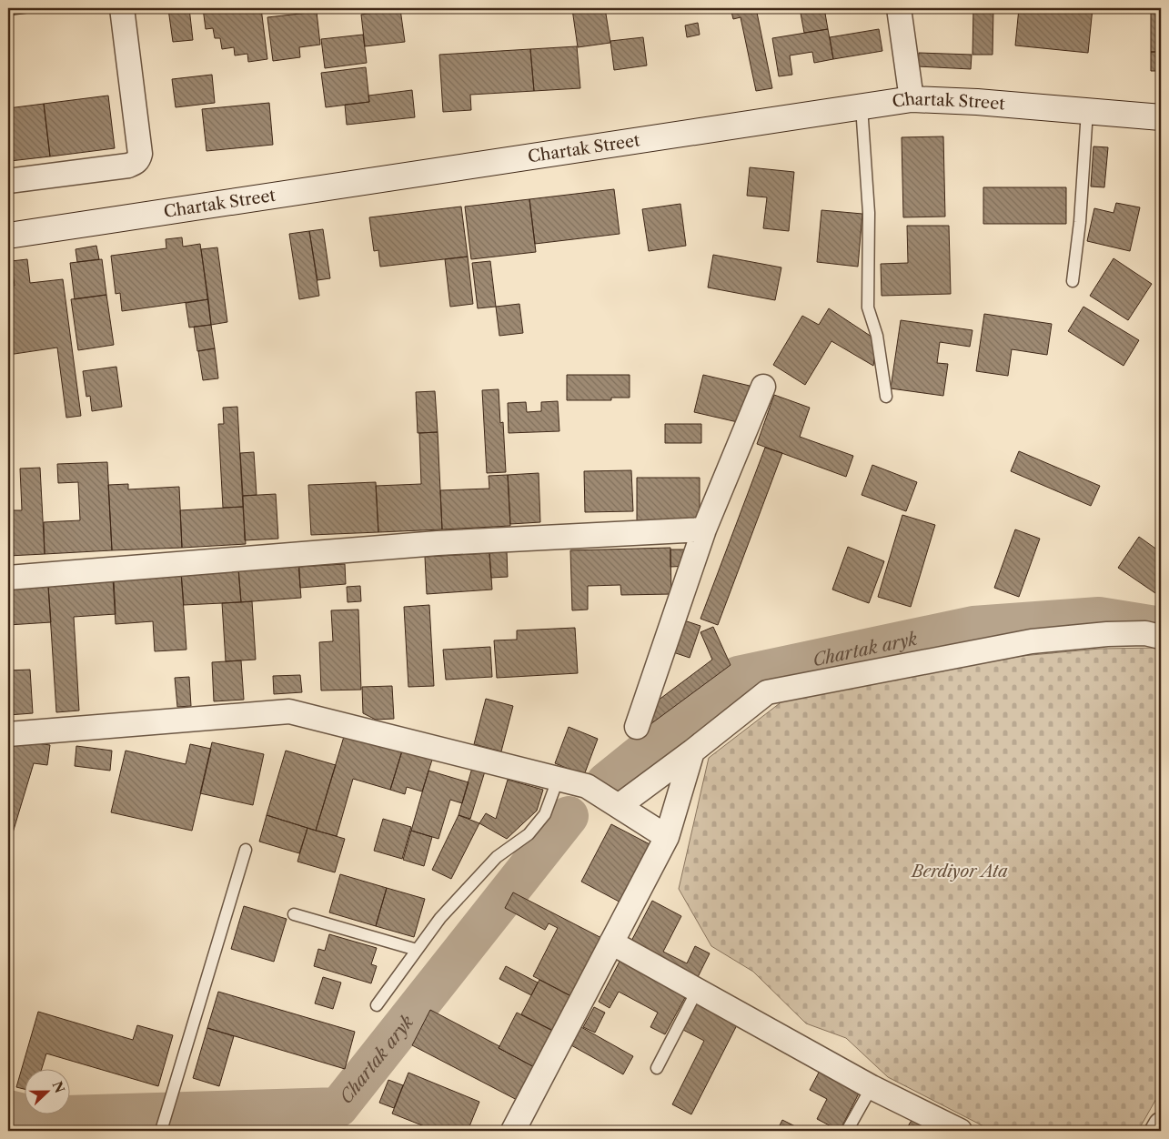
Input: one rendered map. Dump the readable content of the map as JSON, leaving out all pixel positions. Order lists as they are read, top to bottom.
{
  "streets": {
    "street": ["Chartak Street"]
  },
  "water": ["Chartak aryk"],
  "parks": ["Berdiyor Ata"],
  "north": "right"
}
